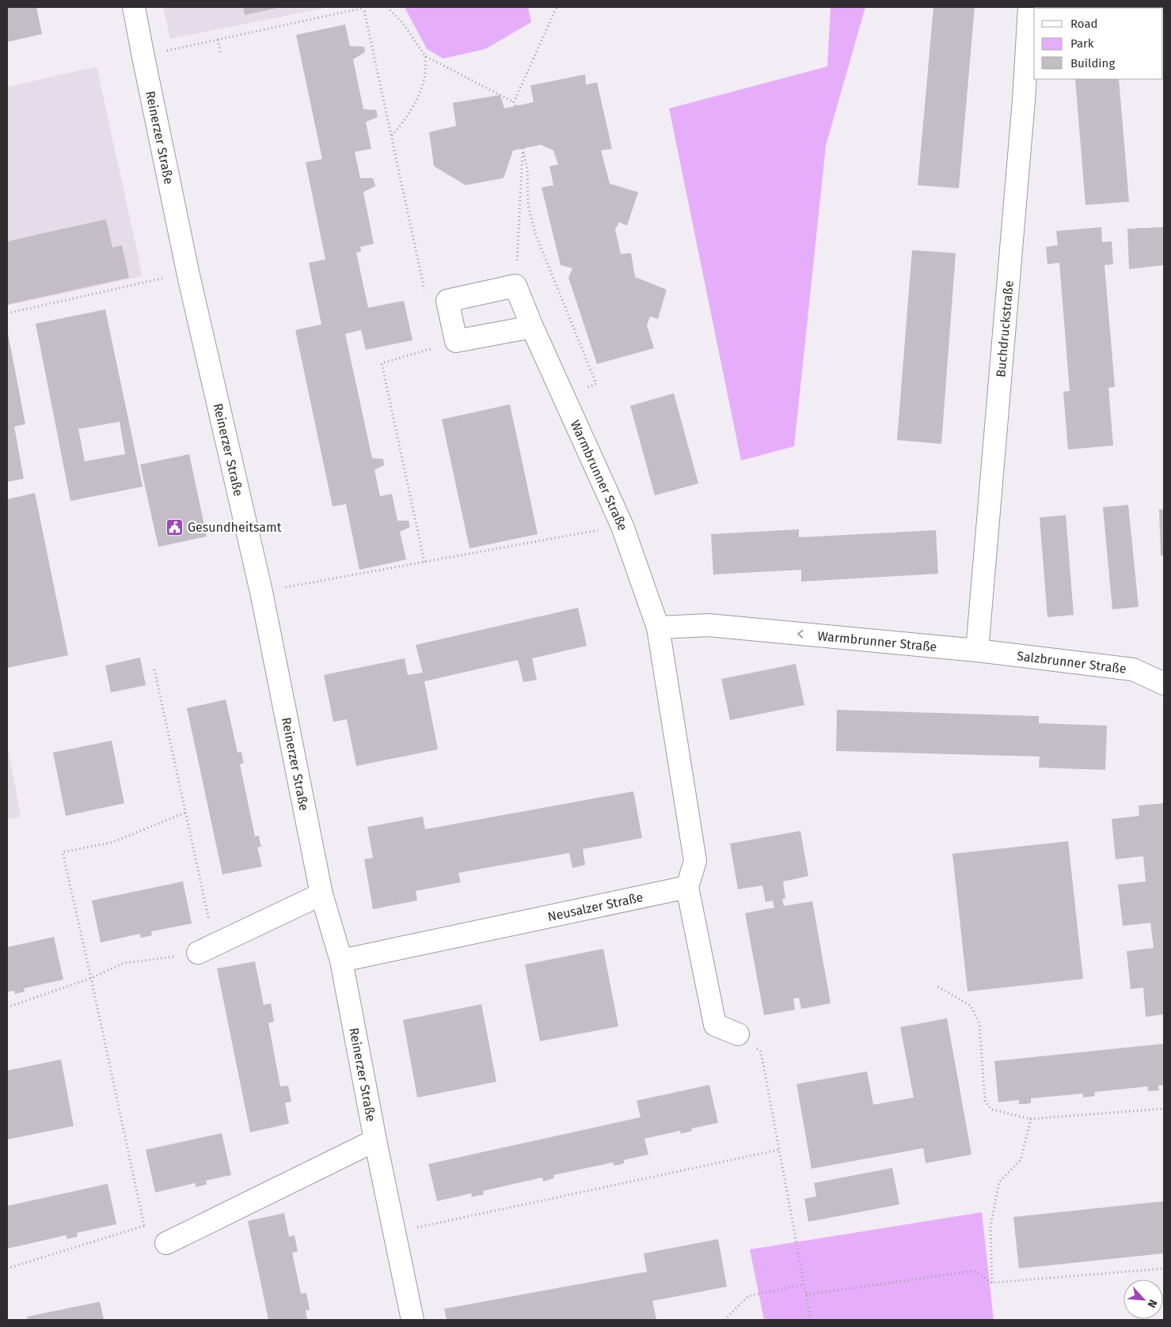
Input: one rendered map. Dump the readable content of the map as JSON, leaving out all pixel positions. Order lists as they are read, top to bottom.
{
  "streets": {
    "street": [
      "Reinerzer Straße",
      "Buchdruckstraße",
      "Warmbrunner Straße",
      "Salzbrunner Straße",
      "Neusalzer Straße"
    ]
  },
  "crossings": [
    ["Reinerzer Straße", "Neusalzer Straße"],
    ["Buchdruckstraße", "Warmbrunner Straße"],
    ["Buchdruckstraße", "Salzbrunner Straße"],
    ["Warmbrunner Straße", "Salzbrunner Straße"],
    ["Warmbrunner Straße", "Neusalzer Straße"]
  ],
  "places": {
    "public building": ["Gesundheitsamt"]
  },
  "legend": ["Road", "Park", "Building"],
  "north": "bottom right"
}
